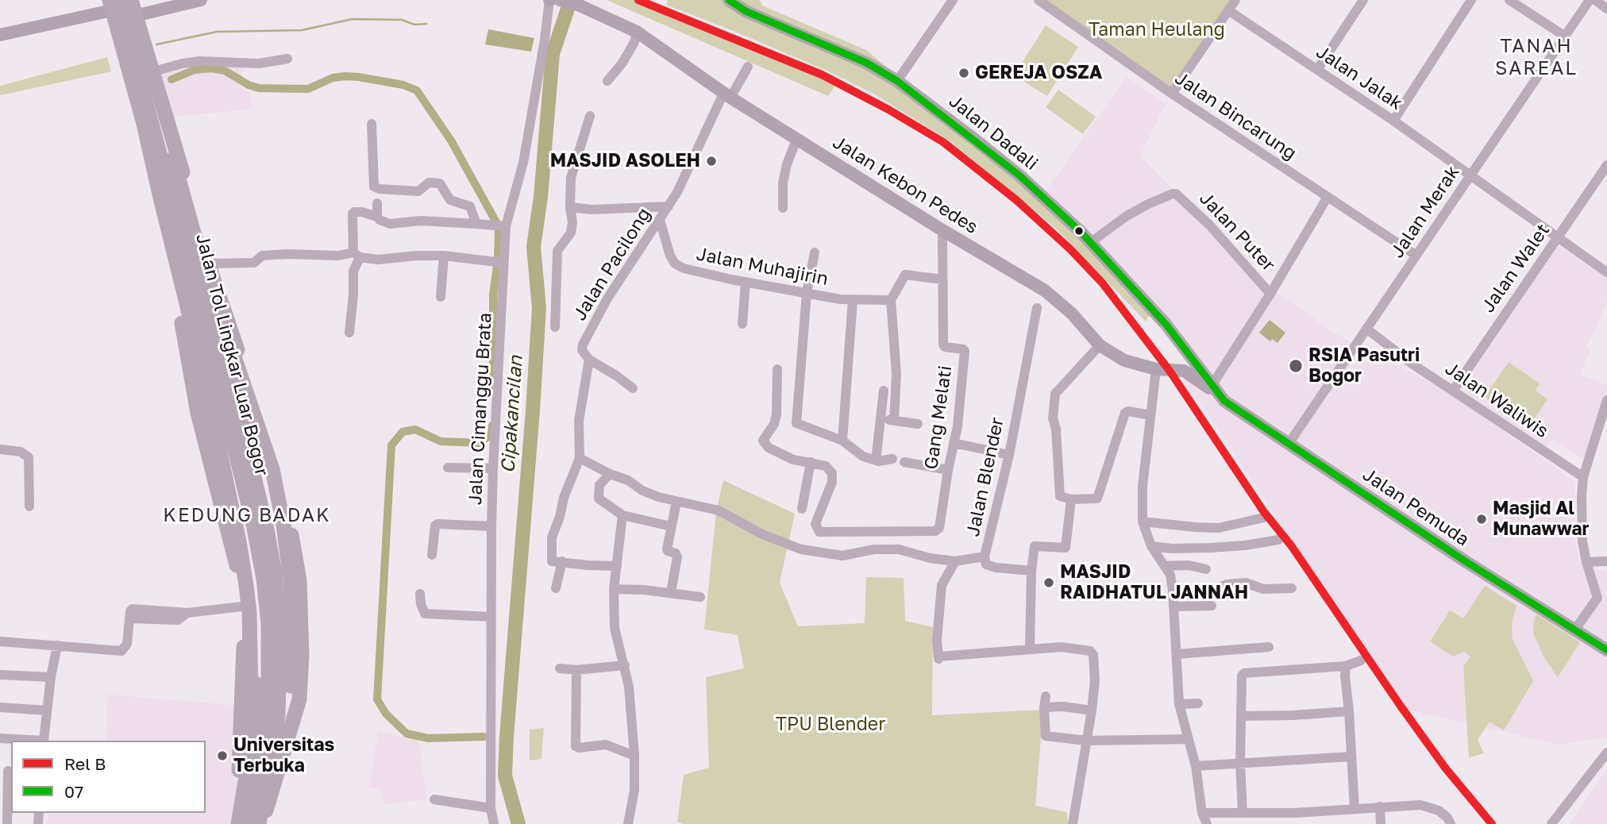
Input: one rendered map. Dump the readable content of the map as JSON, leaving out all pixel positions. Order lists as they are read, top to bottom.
{
  "streets": {
    "highway": ["Jalan Tol Lingkar Luar Bogor"],
    "main road": ["Jalan Dadali", "Jalan Kebon Pedes", "Jalan Pemuda"],
    "street": [
      "Jalan Jalak",
      "Jalan Bincarung",
      "Jalan Merak",
      "Jalan Puter",
      "Jalan Pacilong",
      "Jalan Muhajirin",
      "Jalan Walet",
      "Jalan Waliwis",
      "Jalan Cimanggu Brata",
      "Gang Melati",
      "Jalan Blender"
    ]
  },
  "crossings": [
    ["Jalan Jalak", "Jalan Merak"],
    ["Jalan Jalak", "Jalan Walet"],
    ["Jalan Bincarung", "Jalan Merak"],
    ["Jalan Dadali", "Jalan Puter"],
    ["Jalan Dadali", "Jalan Pemuda"],
    ["Jalan Kebon Pedes", "Jalan Pacilong"],
    ["Jalan Kebon Pedes", "Gang Melati"],
    ["Jalan Kebon Pedes", "Jalan Blender"],
    ["Jalan Merak", "Jalan Waliwis"],
    ["Jalan Merak", "Jalan Pemuda"],
    ["Jalan Pacilong", "Jalan Muhajirin"],
    ["Jalan Walet", "Jalan Waliwis"]
  ],
  "districts": ["TANAH SAREAL", "KEDUNG BADAK"],
  "water": ["Cipakancilan"],
  "parks": ["Taman Heulang", "TPU Blender"],
  "places": [
    "GEREJA OSZA",
    "MASJID ASOLEH",
    "RSIA Pasutri Bogor",
    "Masjid Al Munawwar",
    "MASJID RAIDHATUL JANNAH",
    "Universitas Terbuka"
  ],
  "lines": ["rail line B", "transit line 07"],
  "legend": ["Rel B", "07"]
}
